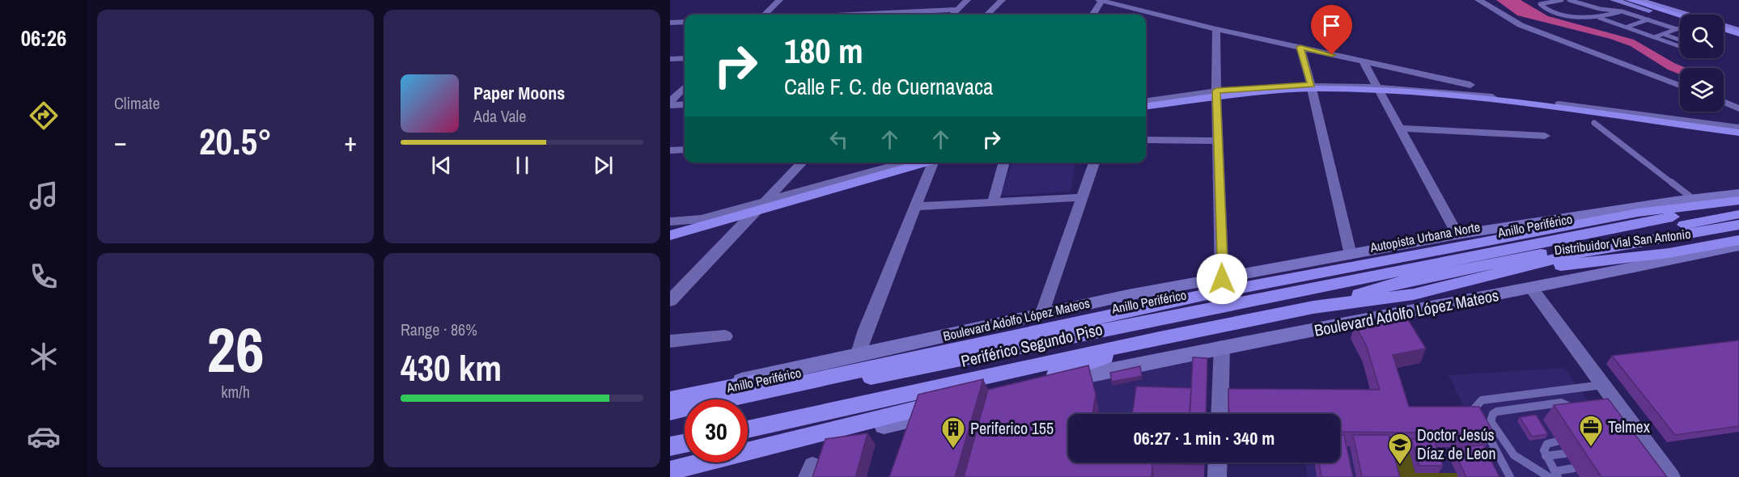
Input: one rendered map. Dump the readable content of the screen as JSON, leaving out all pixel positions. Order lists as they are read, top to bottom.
{
  "streets": {
    "highway": [
      "Anillo Periférico",
      "Autopista Urbana Norte",
      "Distribuidor Vial San Antonio",
      "Periférico Segundo Piso"
    ],
    "main road": ["Boulevard Adolfo López Mateos"]
  },
  "crossings": [
    ["Autopista Urbana Norte", "Periférico Segundo Piso"],
    ["Distribuidor Vial San Antonio", "Periférico Segundo Piso"]
  ],
  "places": {
    "office": ["Telmex"],
    "building": ["Periferico 155"],
    "school or university": ["Doctor Jesús Díaz de Leon"]
  },
  "page": {
    "tabs": "06:26",
    "tile": [
      "Climate",
      ["26", "km/h"],
      ["Range · 86%", "430 km"]
    ],
    "turn": ["180 m", "Calle F. C. de Cuernavaca"],
    "song": ["Paper Moons", "Ada Vale"],
    "heat": ["−", "20.5°", "+"],
    "limit": "30",
    "trip": "06:27 · 1 min · 340 m"
  }
}
